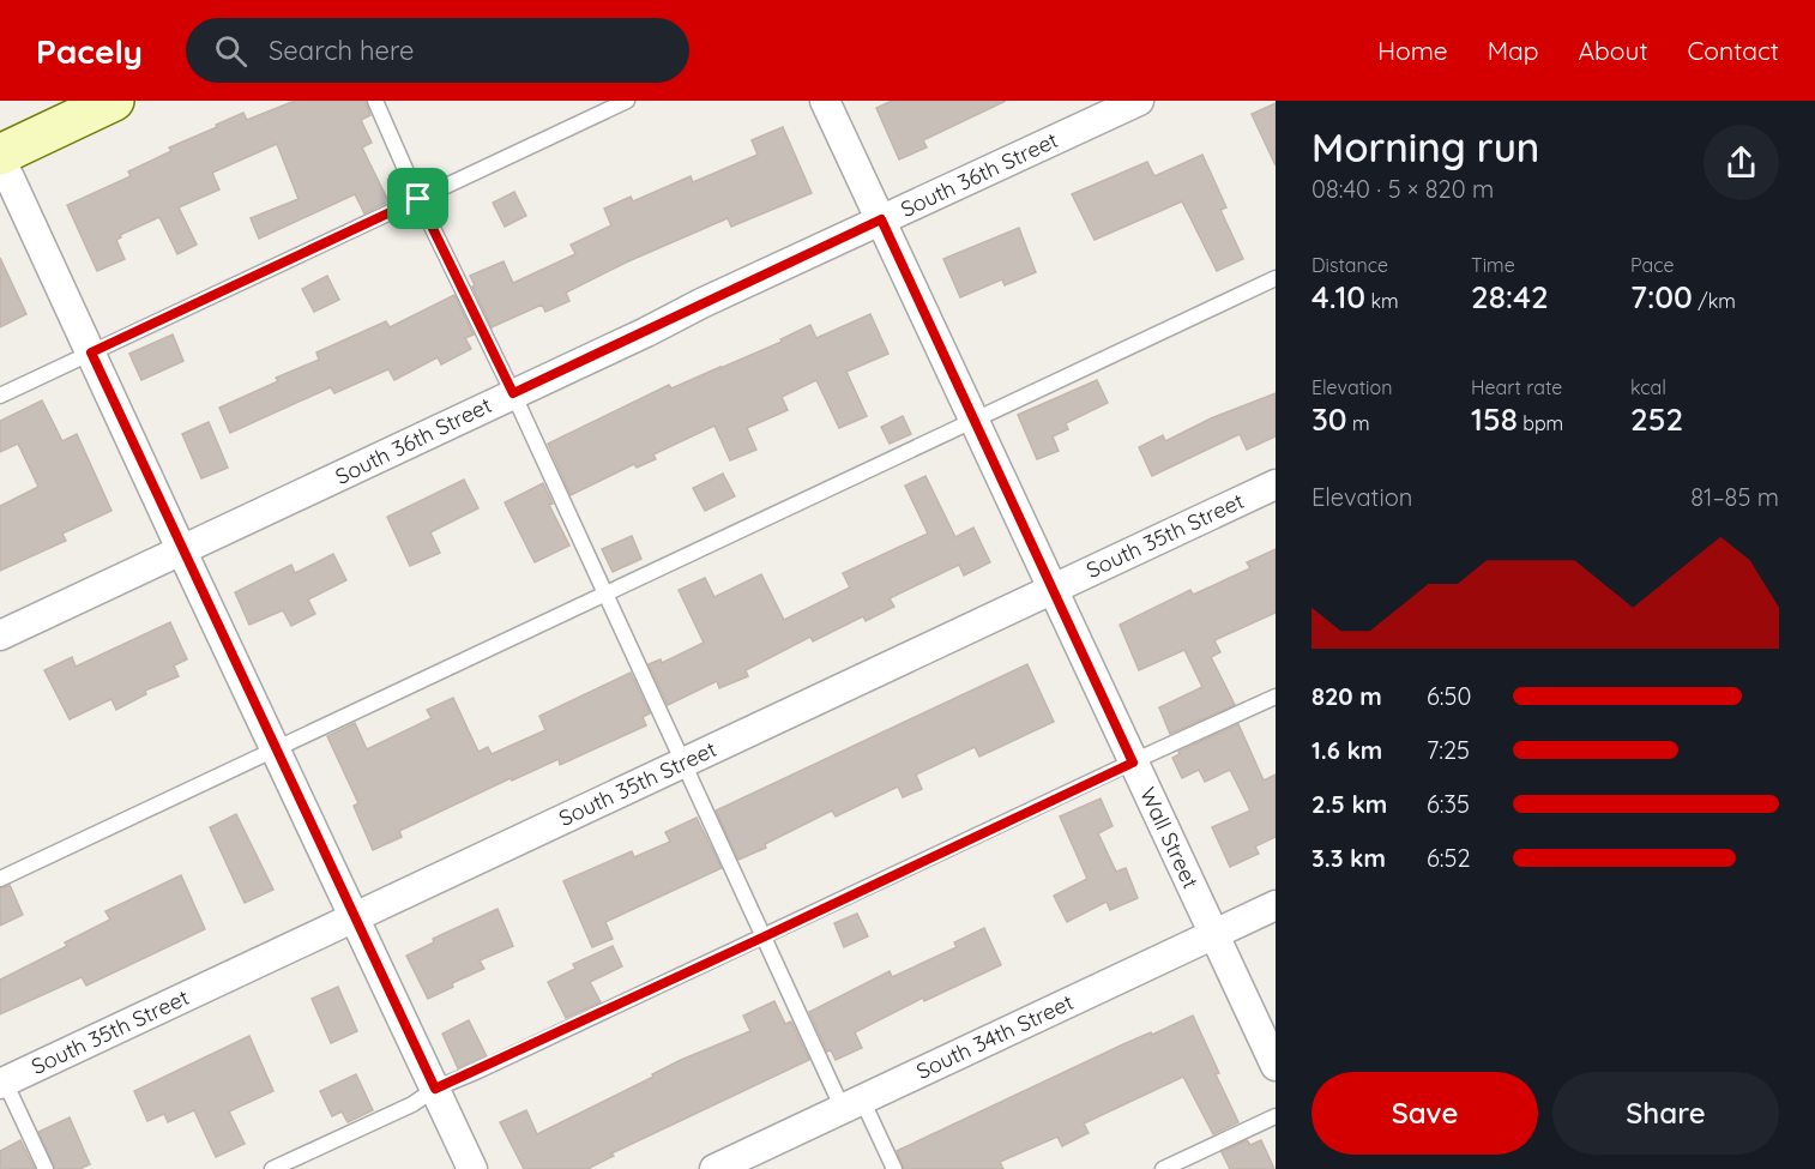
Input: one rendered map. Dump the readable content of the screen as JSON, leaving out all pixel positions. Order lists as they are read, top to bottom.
{
  "streets": {
    "street": [
      "South 36th Street",
      "South 35th Street",
      "Wall Street",
      "South 34th Street"
    ]
  },
  "crossings": [
    ["South 36th Street", "Wall Street"],
    ["South 35th Street", "Wall Street"],
    ["Wall Street", "South 34th Street"]
  ],
  "page": {
    "header": "Pacely",
    "search": "Search here",
    "nav": [
      "Home",
      "Map",
      "About",
      "Contact"
    ],
    "heading": ["Morning run", "08:40 · 5 × 820 m"],
    "stats": [
      ["Distance", "4.10 km"],
      ["Time", "28:42"],
      ["Pace", "7:00 /km"],
      ["Elevation", "30 m"],
      ["Heart rate", "158 bpm"],
      ["kcal", "252"]
    ],
    "chart": ["Elevation", "81–85 m"],
    "list": [
      {
        "name": "820 m",
        "note": "6:50"
      },
      {
        "name": "1.6 km",
        "note": "7:25"
      },
      {
        "name": "2.5 km",
        "note": "6:35"
      },
      {
        "name": "3.3 km",
        "note": "6:52"
      }
    ],
    "buttons": ["Save", "Share"]
  }
}
